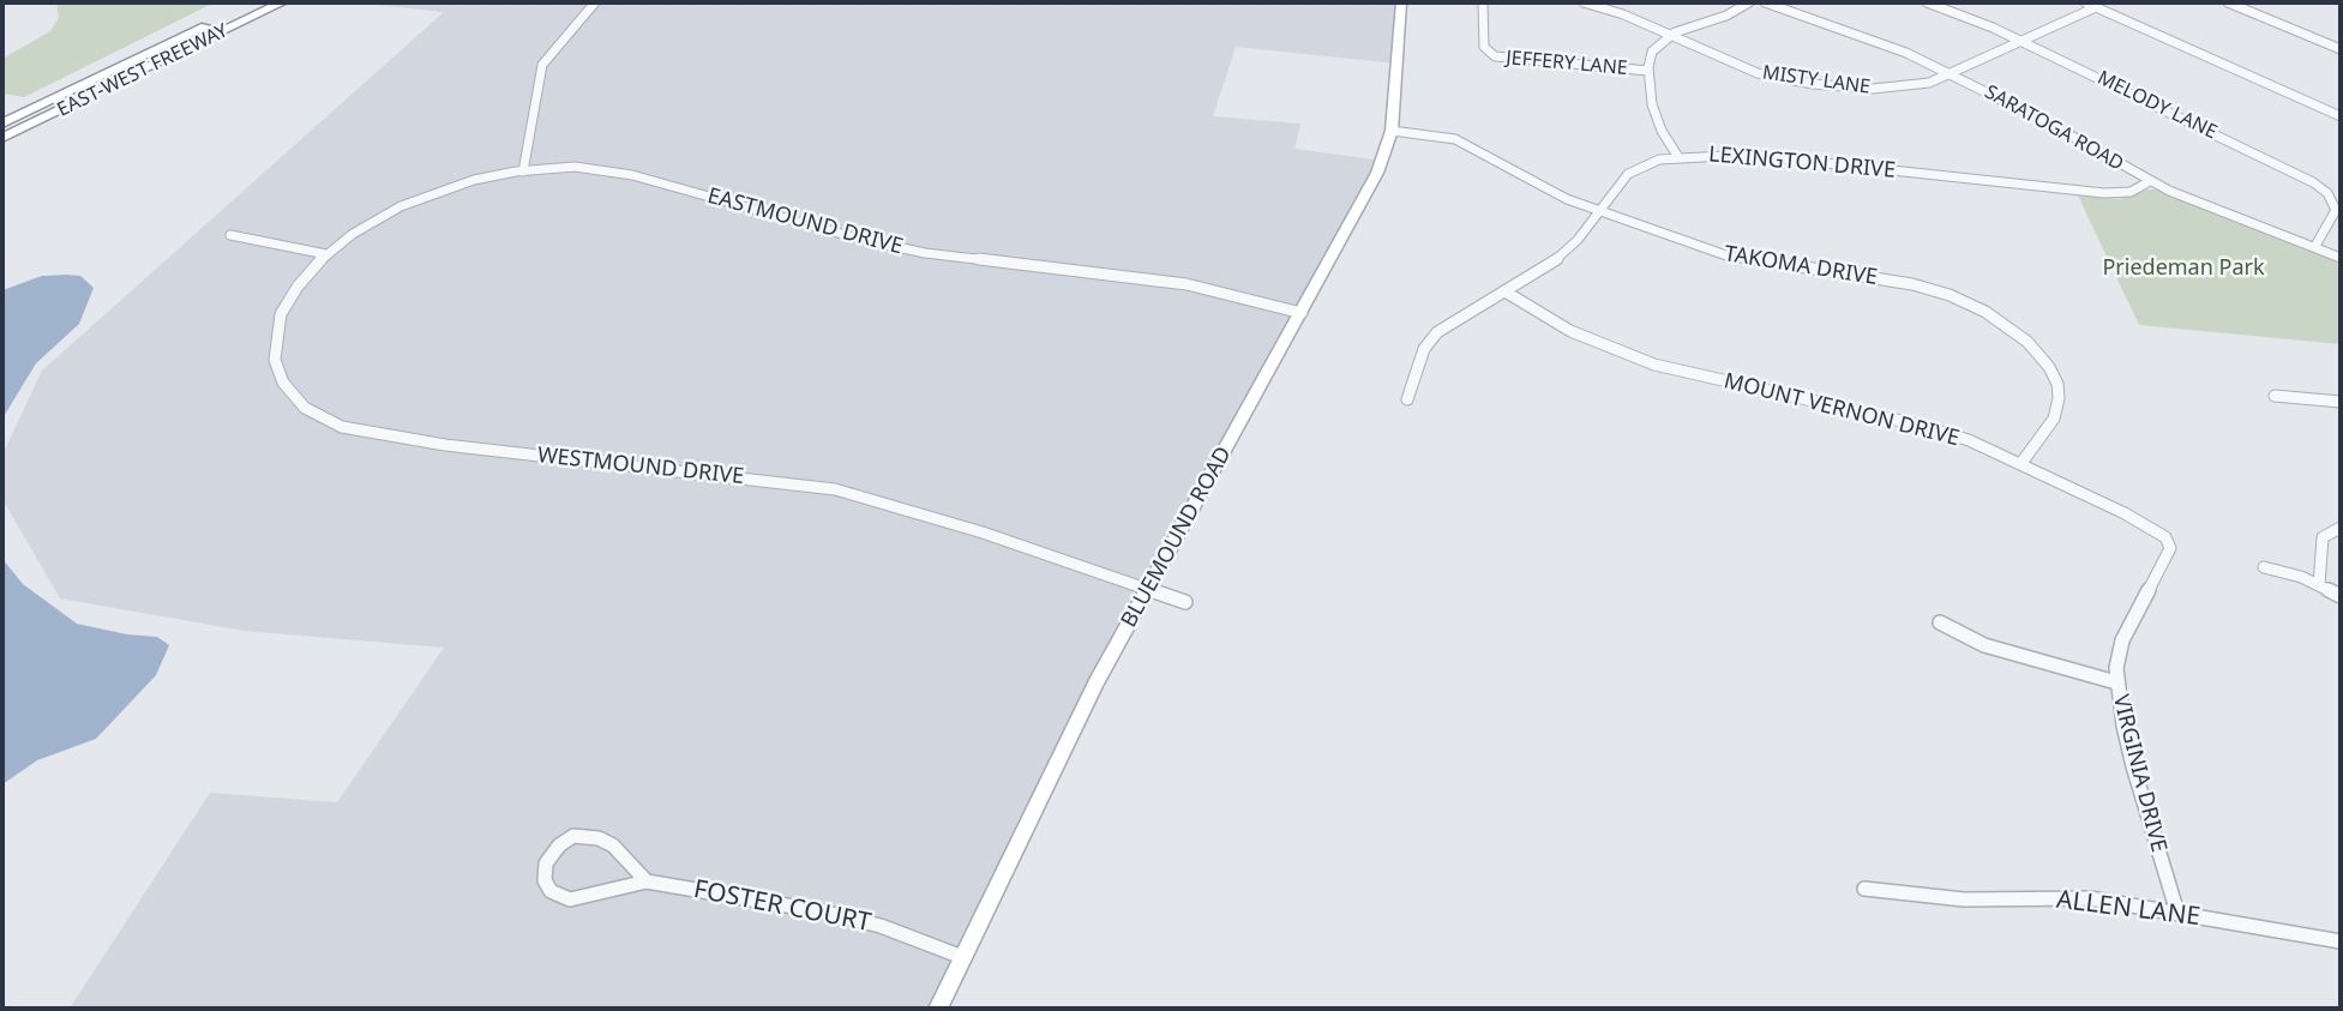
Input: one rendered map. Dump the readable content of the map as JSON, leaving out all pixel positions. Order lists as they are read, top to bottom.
{
  "streets": {
    "highway": ["EAST-WEST FREEWAY"],
    "main road": ["BLUEMOUND ROAD"],
    "street": [
      "JEFFERY LANE",
      "MISTY LANE",
      "MELODY LANE",
      "SARATOGA ROAD",
      "LEXINGTON DRIVE",
      "EASTMOUND DRIVE",
      "TAKOMA DRIVE",
      "MOUNT VERNON DRIVE",
      "WESTMOUND DRIVE",
      "VIRGINIA DRIVE",
      "FOSTER COURT",
      "ALLEN LANE"
    ]
  },
  "crossings": [
    ["MISTY LANE", "MELODY LANE"],
    ["MISTY LANE", "SARATOGA ROAD"],
    ["MELODY LANE", "SARATOGA ROAD"],
    ["SARATOGA ROAD", "LEXINGTON DRIVE"],
    ["LEXINGTON DRIVE", "TAKOMA DRIVE"],
    ["LEXINGTON DRIVE", "MOUNT VERNON DRIVE"],
    ["EASTMOUND DRIVE", "WESTMOUND DRIVE"],
    ["EASTMOUND DRIVE", "BLUEMOUND ROAD"],
    ["TAKOMA DRIVE", "MOUNT VERNON DRIVE"],
    ["TAKOMA DRIVE", "BLUEMOUND ROAD"],
    ["MOUNT VERNON DRIVE", "VIRGINIA DRIVE"],
    ["WESTMOUND DRIVE", "BLUEMOUND ROAD"],
    ["BLUEMOUND ROAD", "FOSTER COURT"],
    ["VIRGINIA DRIVE", "ALLEN LANE"]
  ],
  "parks": ["Priedeman Park"]
}
